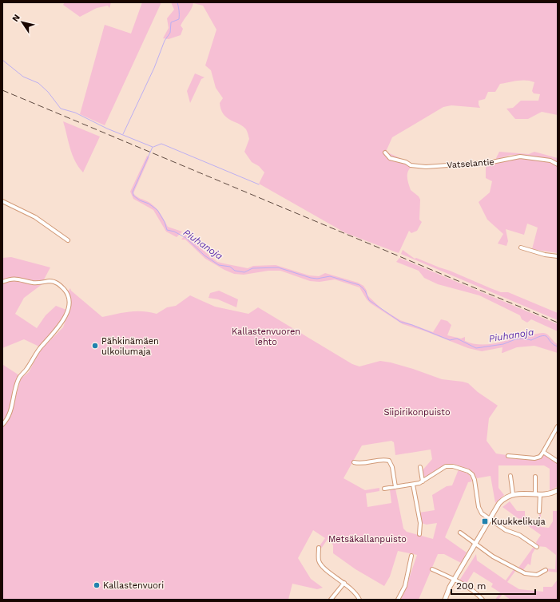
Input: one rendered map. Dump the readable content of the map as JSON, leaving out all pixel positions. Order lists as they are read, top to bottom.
{
  "streets": {
    "street": ["Vatselantie"]
  },
  "water": ["Piuhanoja"],
  "parks": ["Kallastenvuoren lehto", "Siipirikonpuisto", "Metsäkallanpuisto"],
  "places": {
    "other": ["Pähkinämäen ulkoilumaja", "Kallastenvuori"],
    "transit": ["Kuukkelikuja"]
  },
  "scale_bar": "200 m",
  "north": "top left"
}
